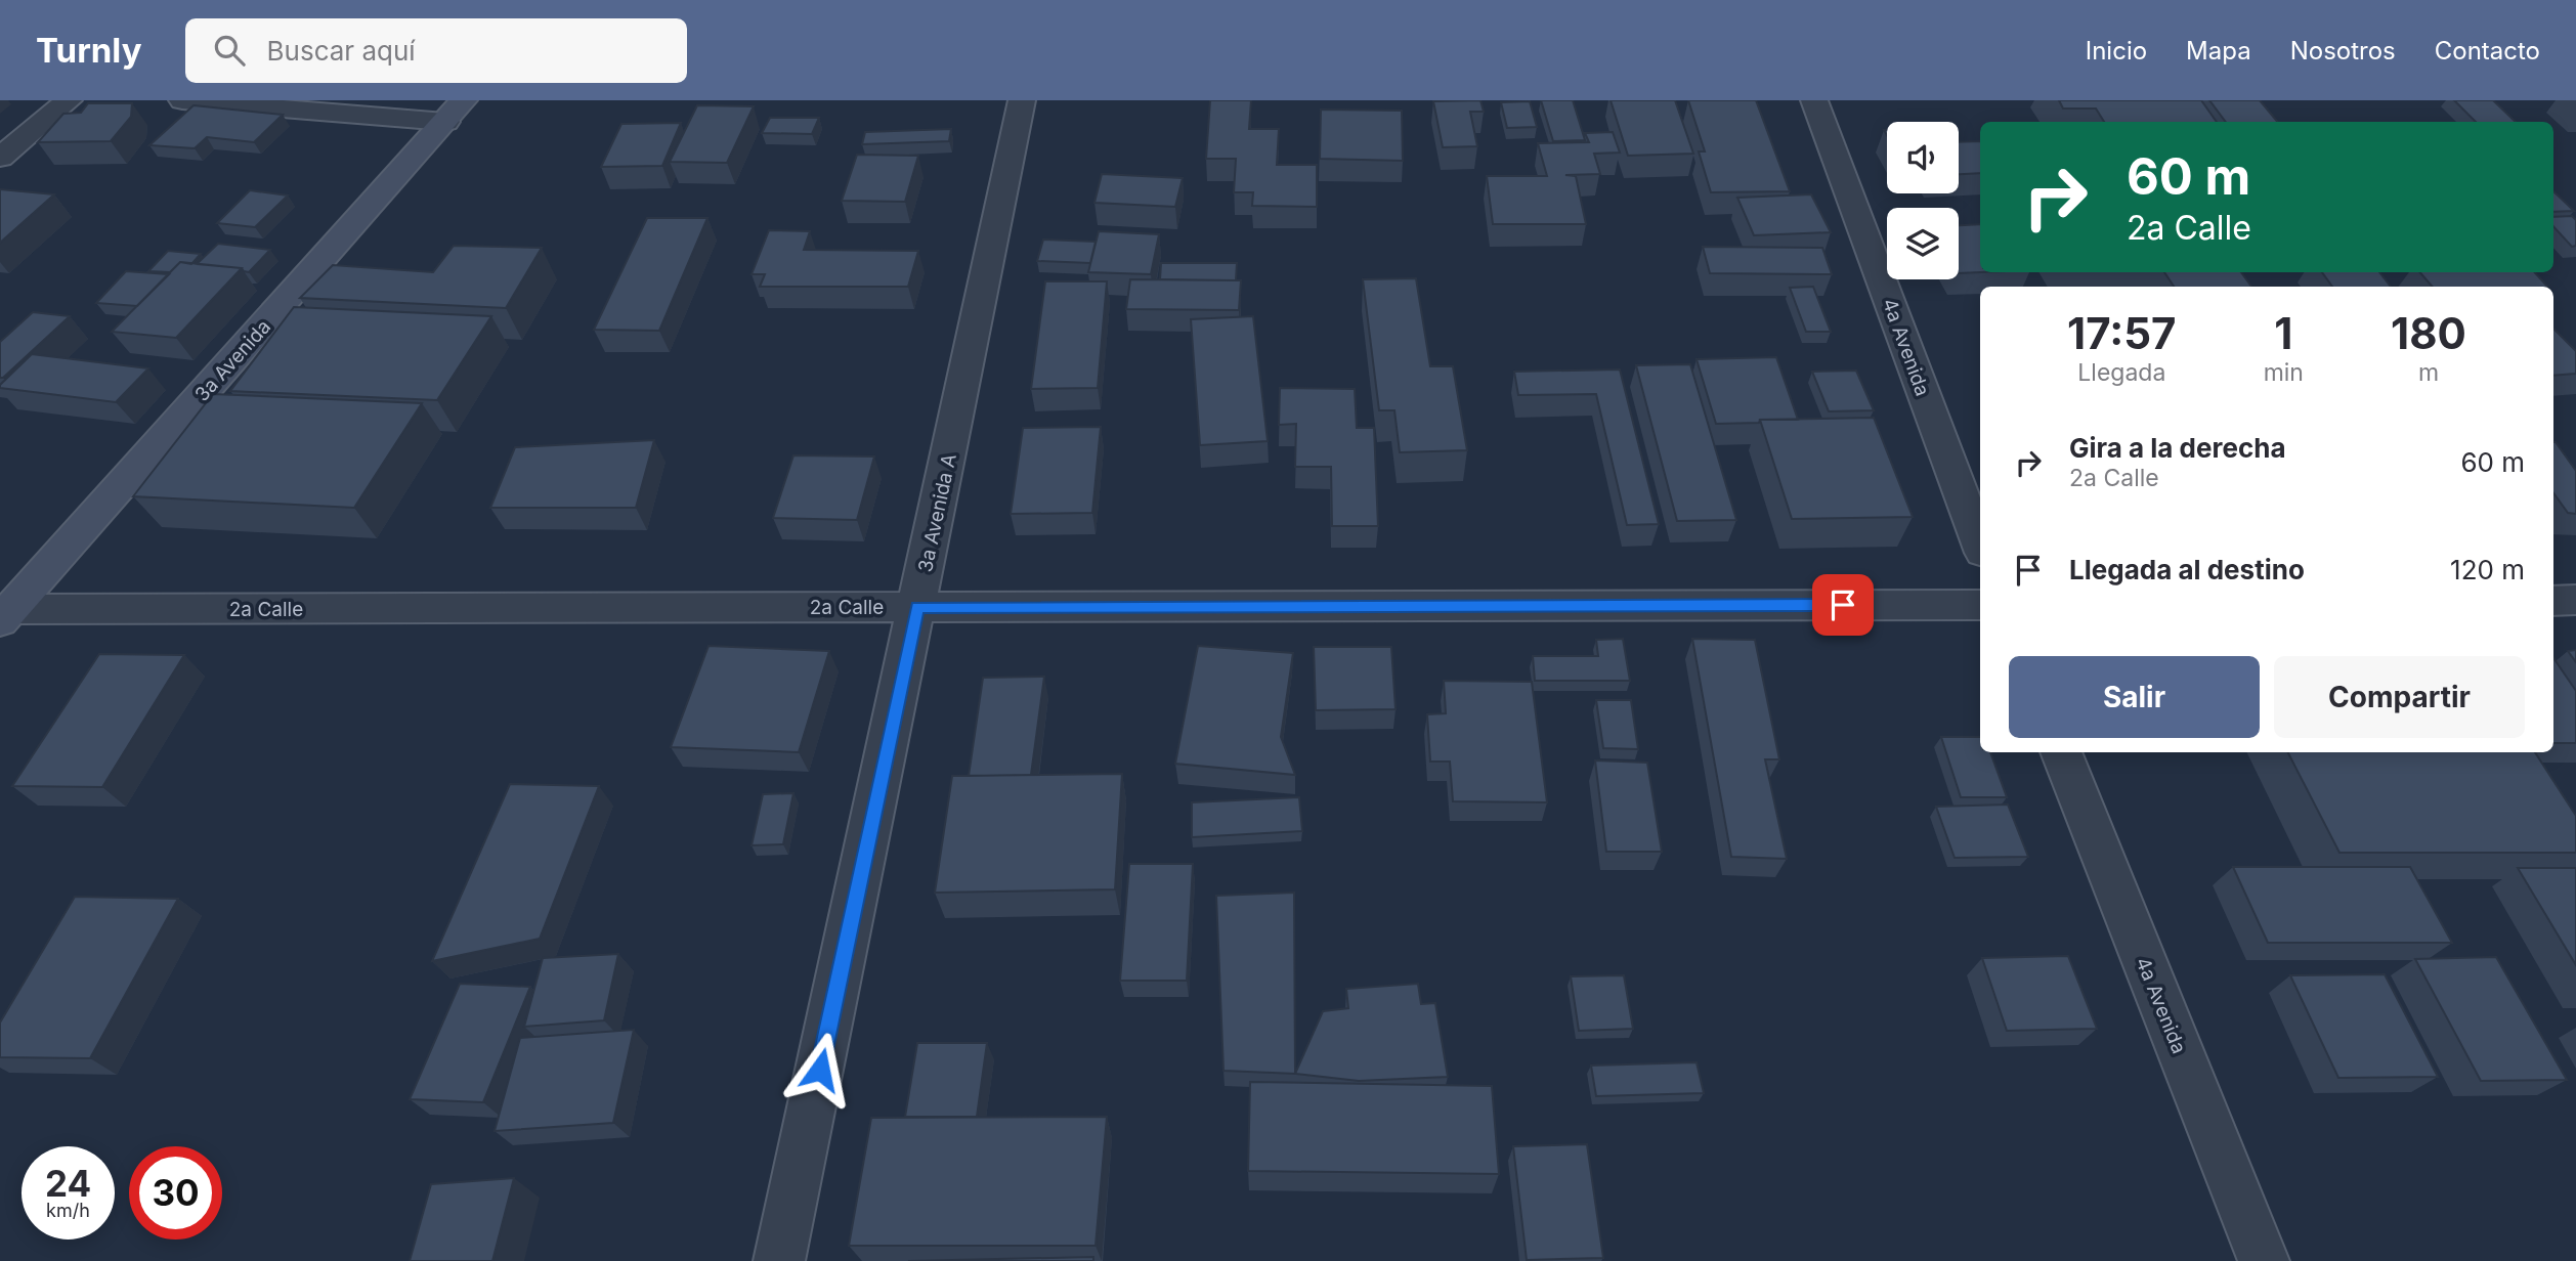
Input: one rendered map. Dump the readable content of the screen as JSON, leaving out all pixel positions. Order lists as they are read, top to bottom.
{
  "streets": {
    "street": [
      "4a Avenida",
      "3a Avenida",
      "3a Avenida A",
      "2a Calle"
    ]
  },
  "crossings": [
    ["3a Avenida", "2a Calle"],
    ["3a Avenida A", "2a Calle"]
  ],
  "page": {
    "header": "Turnly",
    "search": "Buscar aquí",
    "nav": [
      "Inicio",
      "Mapa",
      "Nosotros",
      "Contacto"
    ],
    "turn": ["60 m", "2a Calle"],
    "eta": [
      "17:57",
      "Llegada",
      "1",
      "min",
      "180",
      "m"
    ],
    "list": [
      {
        "name": "Gira a la derecha",
        "note": "2a Calle",
        "value": "60 m"
      },
      {
        "name": "Llegada al destino",
        "value": "120 m"
      }
    ],
    "buttons": ["Salir", "Compartir"],
    "speed": "24 km/h",
    "limit": "30"
  }
}
